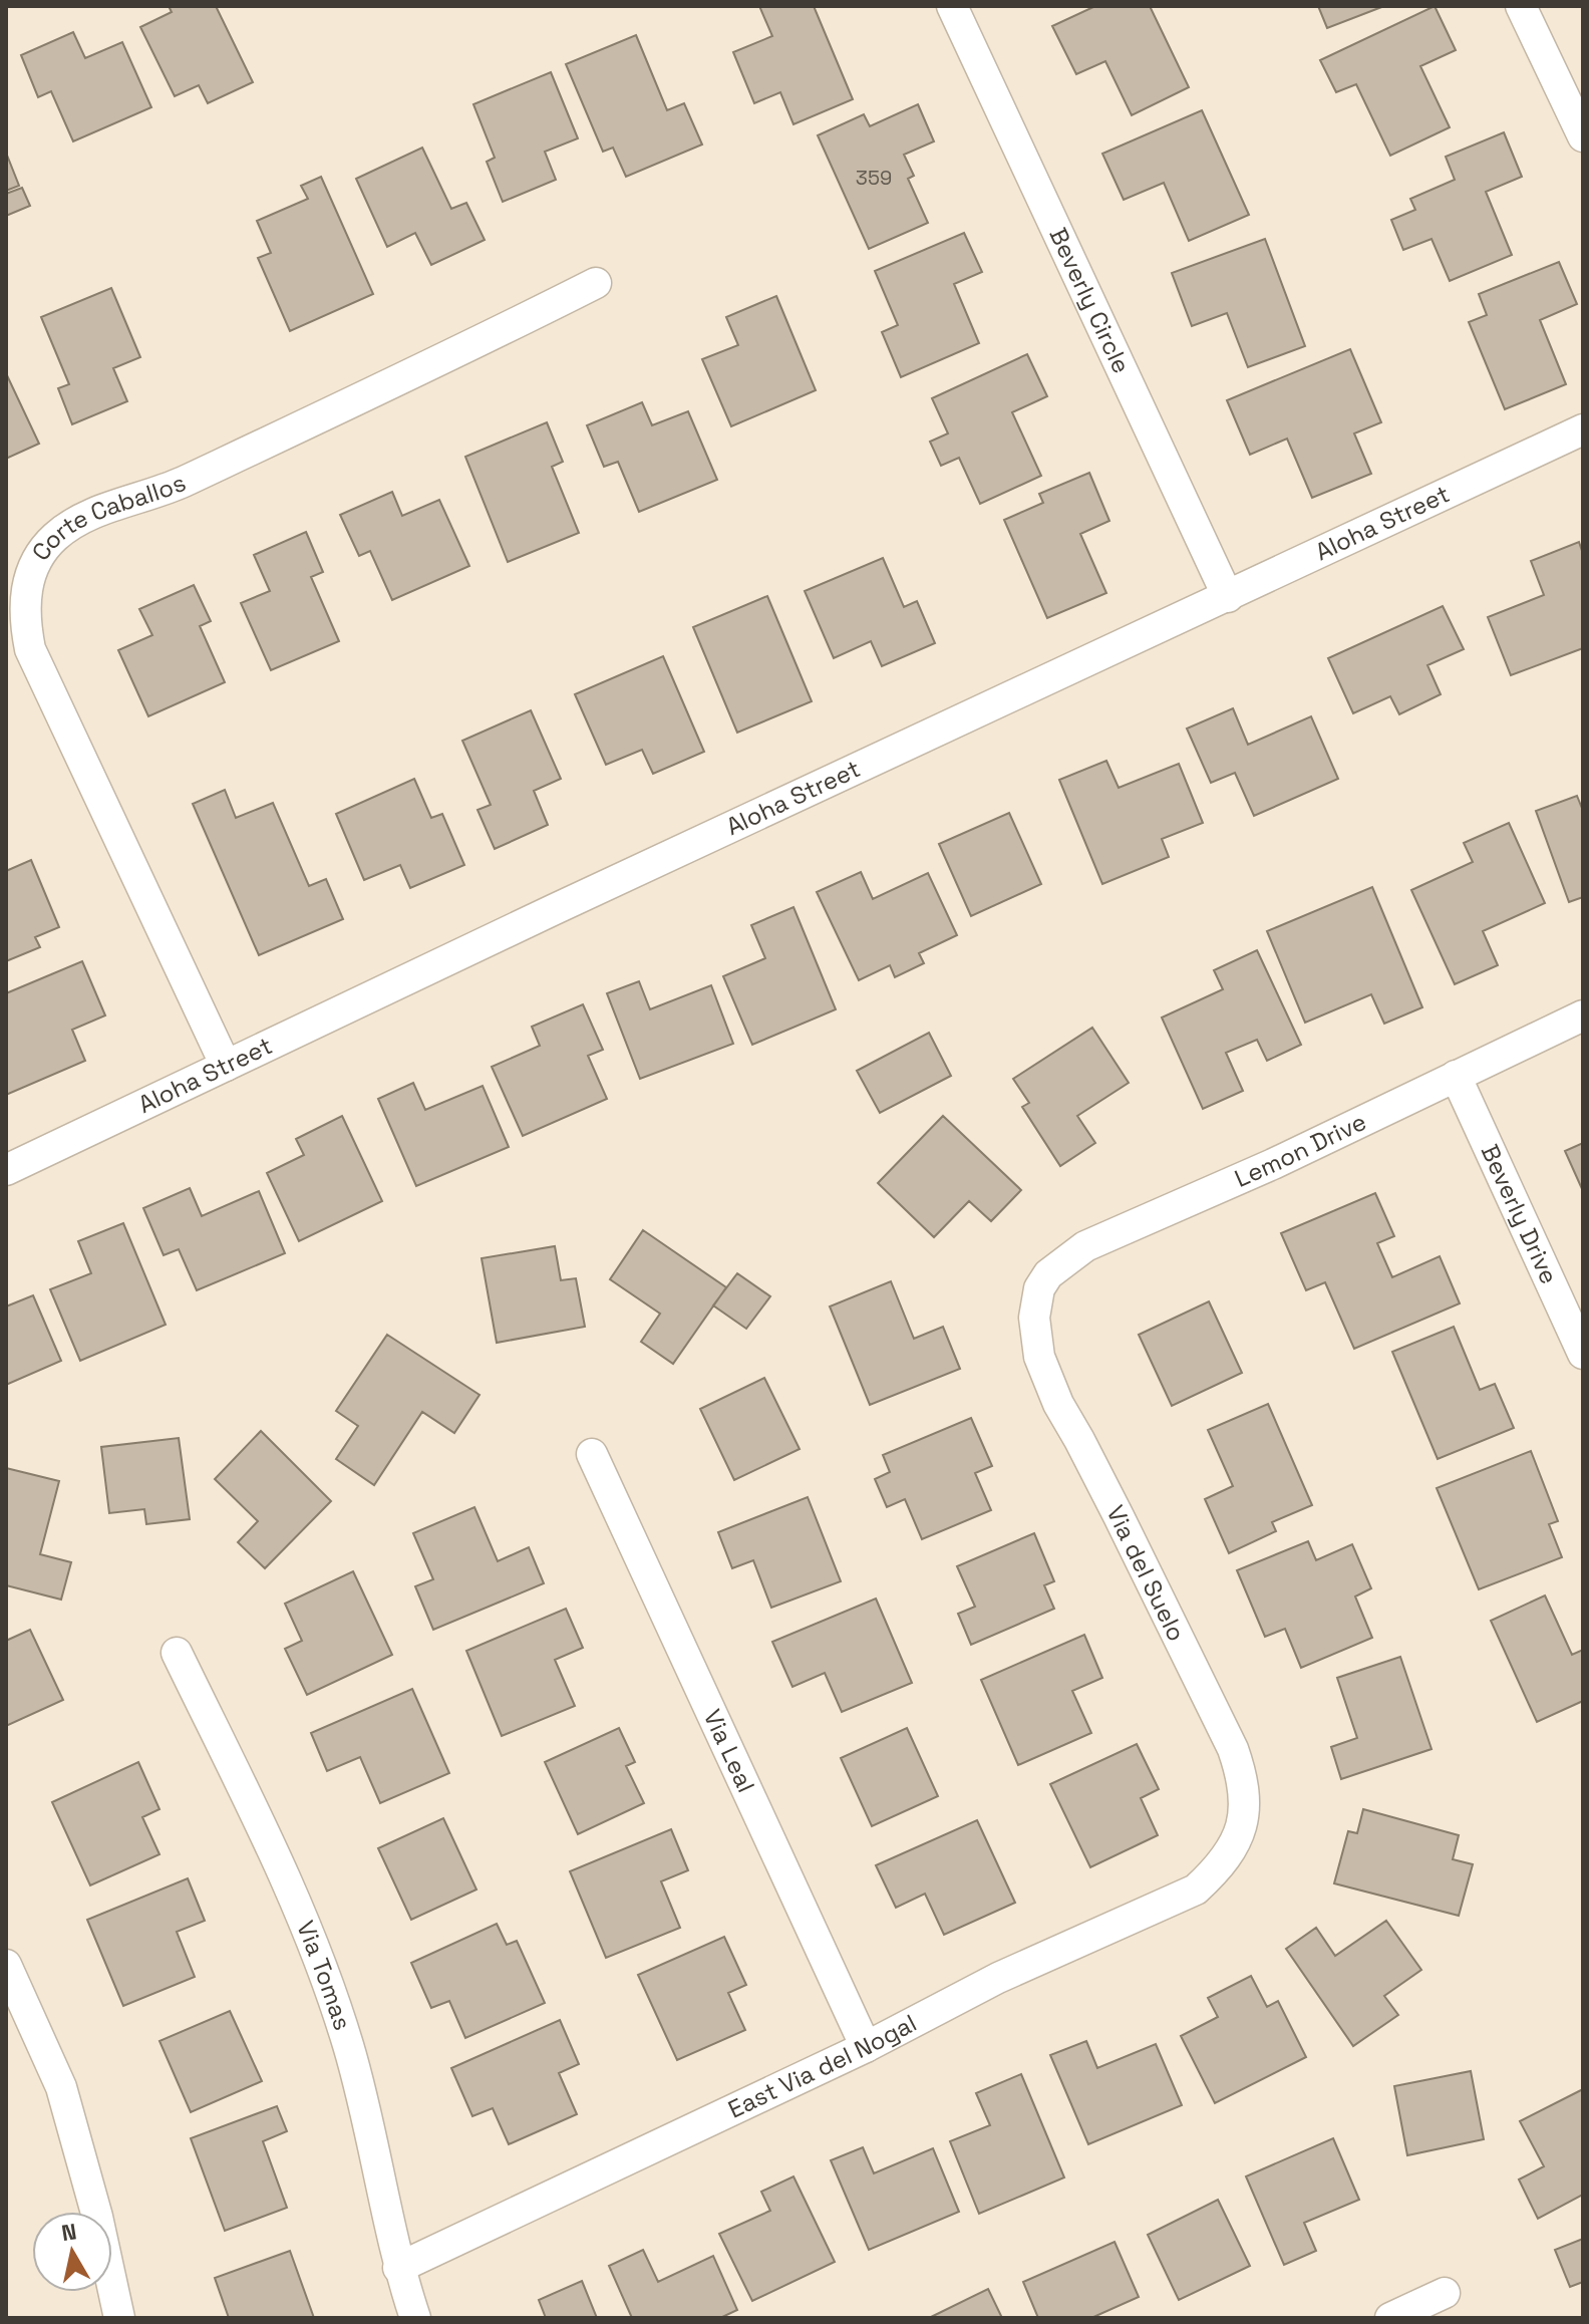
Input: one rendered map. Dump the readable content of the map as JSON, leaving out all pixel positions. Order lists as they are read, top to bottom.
{
  "streets": {
    "street": [
      "Beverly Circle",
      "Corte Caballos",
      "Aloha Street",
      "Lemon Drive",
      "Beverly Drive",
      "Via del Suelo",
      "Via Leal",
      "Via Tomas",
      "East Via del Nogal"
    ]
  },
  "crossings": [
    ["Beverly Circle", "Aloha Street"],
    ["Corte Caballos", "Aloha Street"],
    ["Lemon Drive", "Beverly Drive"],
    ["Lemon Drive", "Via del Suelo"],
    ["Via del Suelo", "East Via del Nogal"],
    ["Via Leal", "East Via del Nogal"],
    ["Via Tomas", "East Via del Nogal"]
  ],
  "house_numbers": ["359"],
  "north": "top"
}
